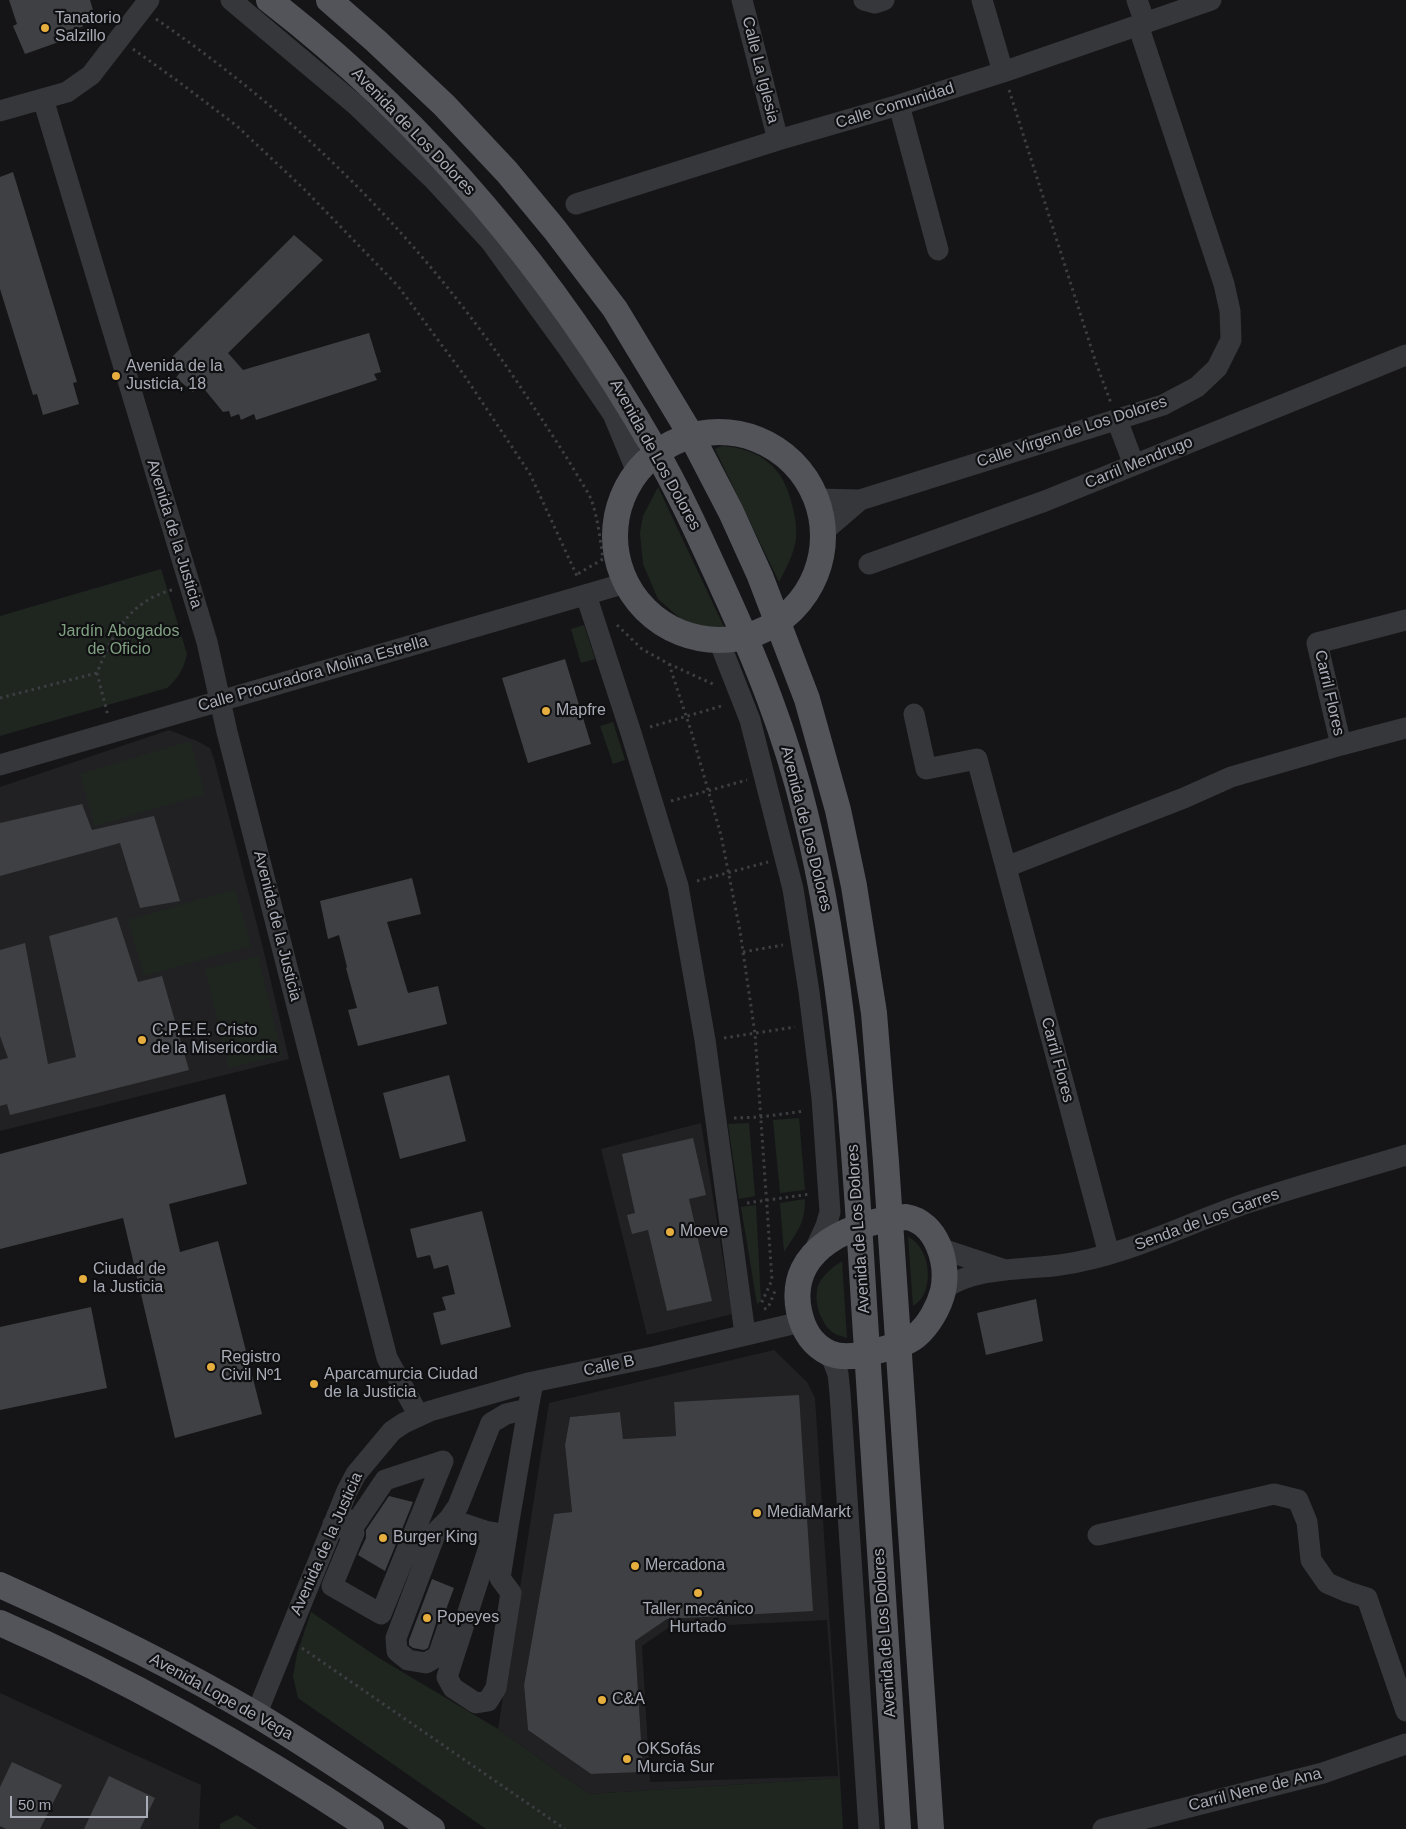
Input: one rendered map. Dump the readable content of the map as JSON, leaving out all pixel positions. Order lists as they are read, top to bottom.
{
  "streets": {
    "main road": ["Avenida de Los Dolores", "Avenida Lope de Vega"],
    "street": [
      "Calle La Iglesia",
      "Calle Comunidad",
      "Calle Virgen de Los Dolores",
      "Carril Mendrugo",
      "Avenida de la Justicia",
      "Calle Procuradora Molina Estrella",
      "Carril Flores",
      "Senda de Los Garres",
      "Calle B",
      "Carril Nene de Ana"
    ]
  },
  "crossings": [
    ["Calle La Iglesia", "Calle Comunidad"],
    ["Calle Comunidad", "Calle Virgen de Los Dolores"],
    ["Avenida de la Justicia", "Calle Procuradora Molina Estrella"],
    ["Avenida de la Justicia", "Calle B"],
    ["Avenida de la Justicia", "Avenida Lope de Vega"],
    ["Carril Flores", "Senda de Los Garres"]
  ],
  "parks": ["Jardín Abogados de Oficio"],
  "places": [
    "Tanatorio Salzillo",
    "Avenida de la Justicia, 18",
    "Mapfre",
    "C.P.E.E. Cristo de la Misericordia",
    "Moeve",
    "Ciudad de la Justicia",
    "Registro Civil Nº1",
    "Aparcamurcia Ciudad de la Justicia",
    "MediaMarkt",
    "Burger King",
    "Mercadona",
    "Taller mecánico Hurtado",
    "Popeyes",
    "C&A",
    "OKSofás Murcia Sur"
  ],
  "scale_bar": "50 m"
}
